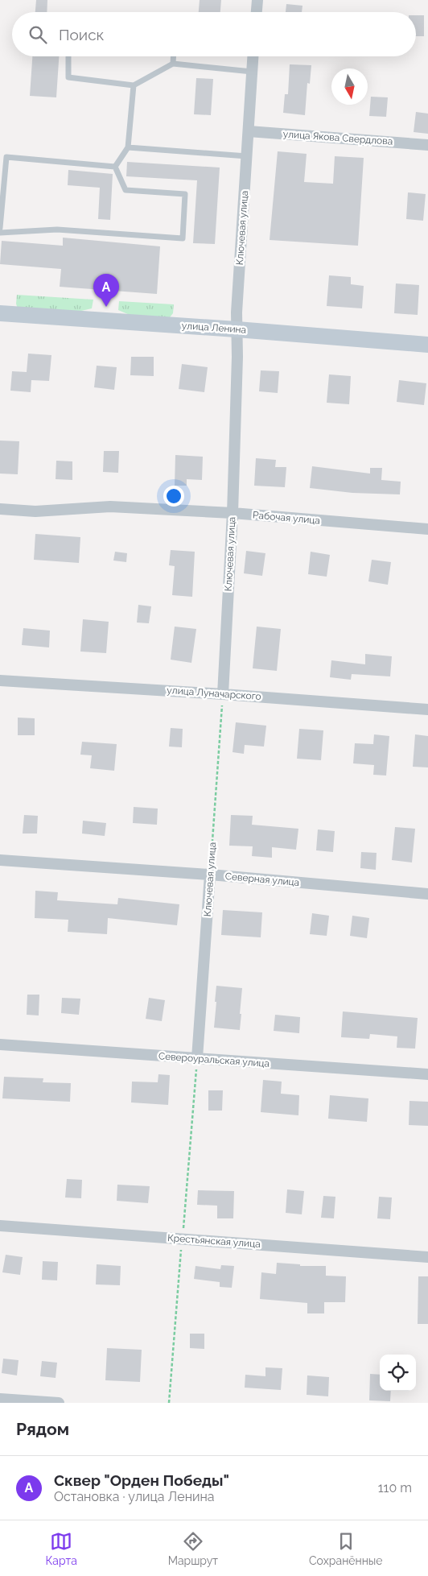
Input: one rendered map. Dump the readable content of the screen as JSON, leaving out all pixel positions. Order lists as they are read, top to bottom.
{
  "streets": {
    "main road": ["улица Ленина"],
    "street": [
      "улица Якова Свердлова",
      "Ключевая улица",
      "Рабочая улица",
      "улица Луначарского",
      "Северная улица",
      "Североуральская улица",
      "Крестьянская улица"
    ]
  },
  "crossings": [
    ["улица Якова Свердлова", "Ключевая улица"],
    ["Ключевая улица", "улица Ленина"],
    ["Ключевая улица", "Рабочая улица"],
    ["Ключевая улица", "улица Луначарского"],
    ["Ключевая улица", "Северная улица"],
    ["Ключевая улица", "Североуральская улица"]
  ],
  "north": "bottom",
  "page": {
    "search": "Поиск",
    "pins": "A",
    "heading": "Рядом",
    "list": [
      {
        "mark": "A",
        "name": "Сквер \"Орден Победы\"",
        "note": "Остановка · улица Ленина",
        "value": "110 m"
      }
    ],
    "nav": ["Карта", "Маршрут", "Сохранённые"]
  }
}
